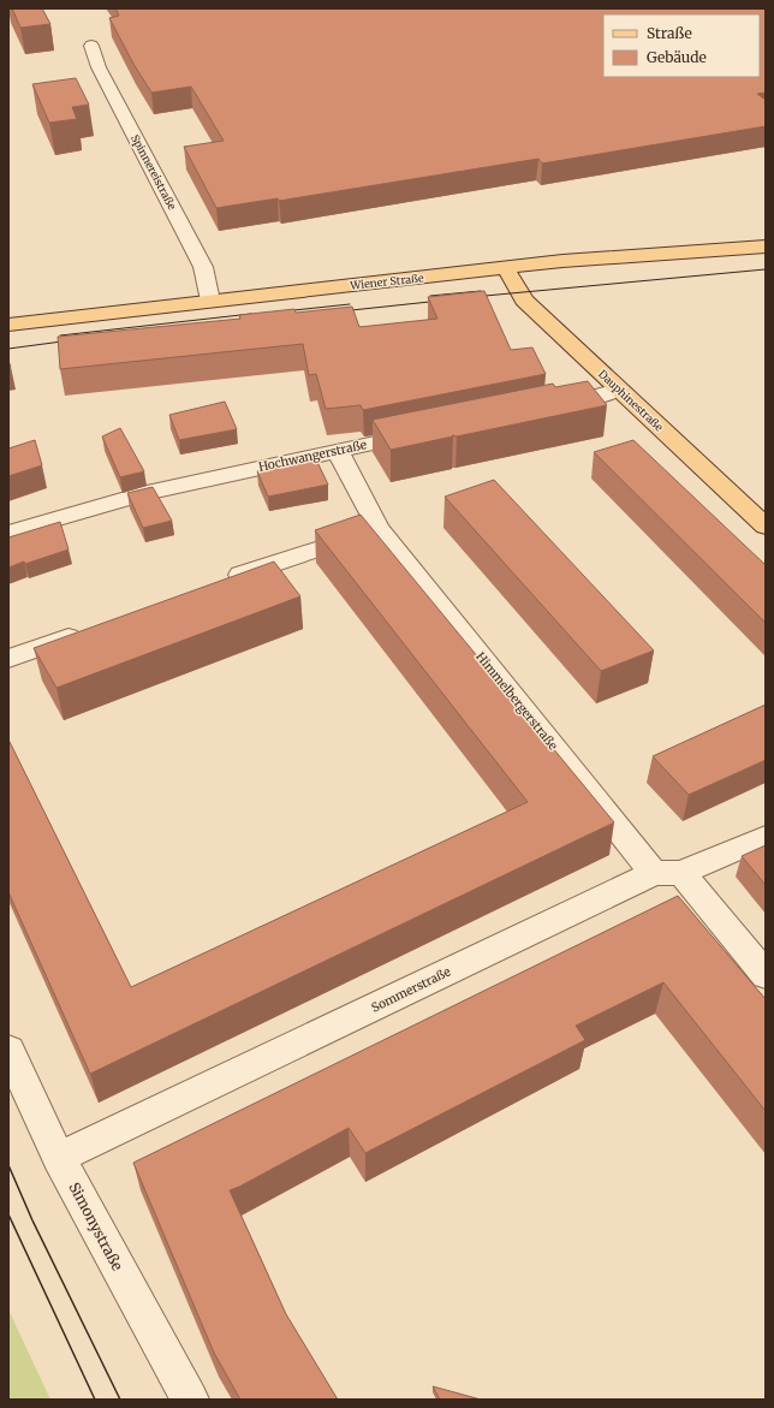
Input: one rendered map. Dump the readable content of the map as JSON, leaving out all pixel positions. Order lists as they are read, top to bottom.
{
  "streets": {
    "main road": ["Wiener Straße", "Dauphinestraße"],
    "street": [
      "Spinnereistraße",
      "Hochwangerstraße",
      "Himmelbergerstraße",
      "Sommerstraße",
      "Simonystraße"
    ]
  },
  "crossings": [
    ["Spinnereistraße", "Wiener Straße"],
    ["Wiener Straße", "Dauphinestraße"],
    ["Hochwangerstraße", "Himmelbergerstraße"],
    ["Himmelbergerstraße", "Sommerstraße"],
    ["Sommerstraße", "Simonystraße"]
  ],
  "legend": ["Straße", "Gebäude"]
}
